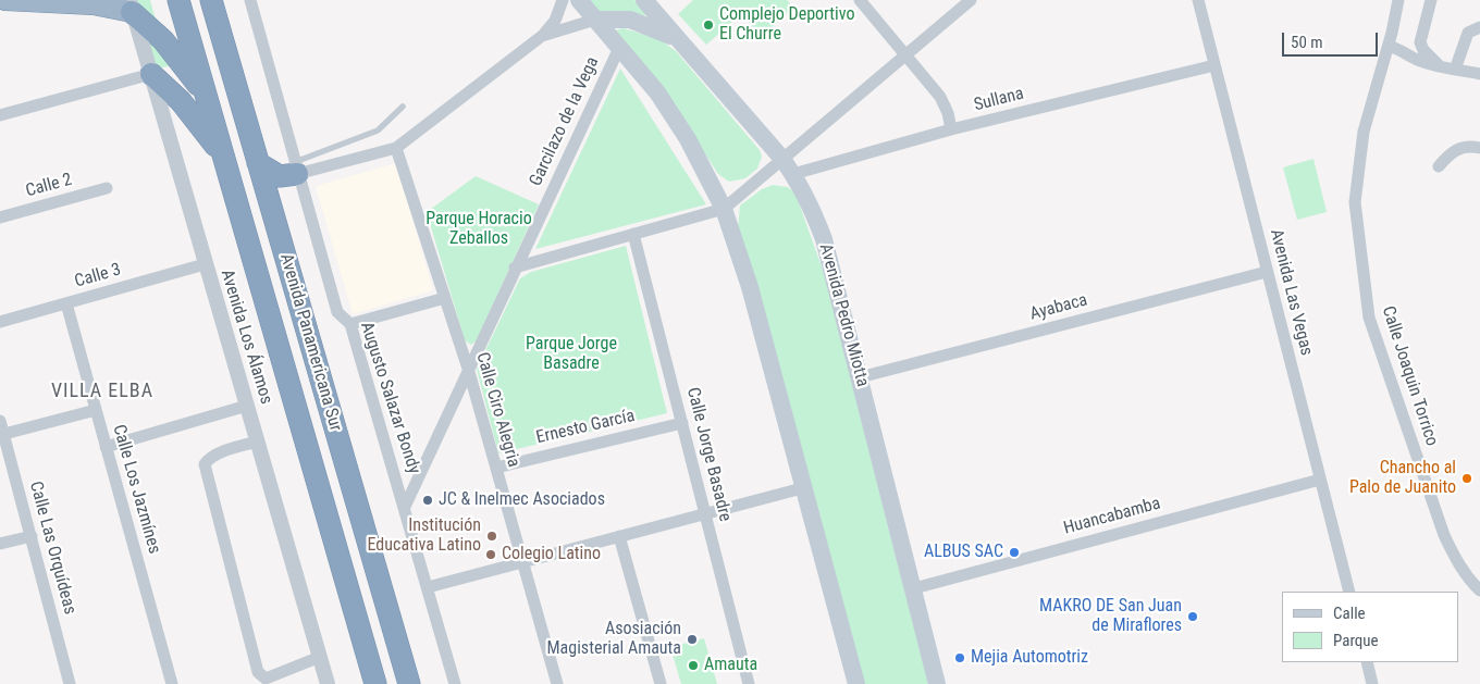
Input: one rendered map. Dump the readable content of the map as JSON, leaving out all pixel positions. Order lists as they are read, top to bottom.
{
  "streets": {
    "highway": ["Avenida Panamericana Sur"],
    "main road": ["Avenida Pedro Miotta"],
    "street": [
      "Sullana",
      "Garcilazo de la Vega",
      "Calle 2",
      "Calle 3",
      "Avenida Las Vegas",
      "Ayabaca",
      "Avenida Los Álamos",
      "Calle Joaquin Torrico",
      "Augusto Salazar Bondy",
      "Calle Ciro Alegria",
      "Ernesto García",
      "Calle Jorge Basadre",
      "Calle Los Jazmínes",
      "Huancabamba",
      "Calle Las Orquídeas"
    ]
  },
  "crossings": [
    ["Sullana", "Avenida Las Vegas"],
    ["Sullana", "Avenida Pedro Miotta"],
    ["Garcilazo de la Vega", "Augusto Salazar Bondy"],
    ["Garcilazo de la Vega", "Calle Ciro Alegria"],
    ["Calle 3", "Avenida Los Álamos"],
    ["Calle 3", "Calle Los Jazmínes"],
    ["Avenida Las Vegas", "Ayabaca"],
    ["Avenida Las Vegas", "Huancabamba"],
    ["Ayabaca", "Avenida Pedro Miotta"],
    ["Avenida Pedro Miotta", "Huancabamba"],
    ["Calle Ciro Alegria", "Ernesto García"],
    ["Ernesto García", "Calle Jorge Basadre"]
  ],
  "districts": ["VILLA ELBA"],
  "parks": ["Parque Horacio Zeballos", "Parque Jorge Basadre"],
  "places": [
    "Complejo Deportivo El Churre",
    "Chancho al Palo de Juanito",
    "JC & Inelmec Asociados",
    "Institución Educativa Latino",
    "ALBUS SAC",
    "Colegio Latino",
    "MAKRO DE San Juan de Miraflores",
    "Asosiación Magisterial Amauta",
    "Mejia Automotriz",
    "Amauta"
  ],
  "legend": ["Calle", "Parque"],
  "scale_bar": "50 m"
}
